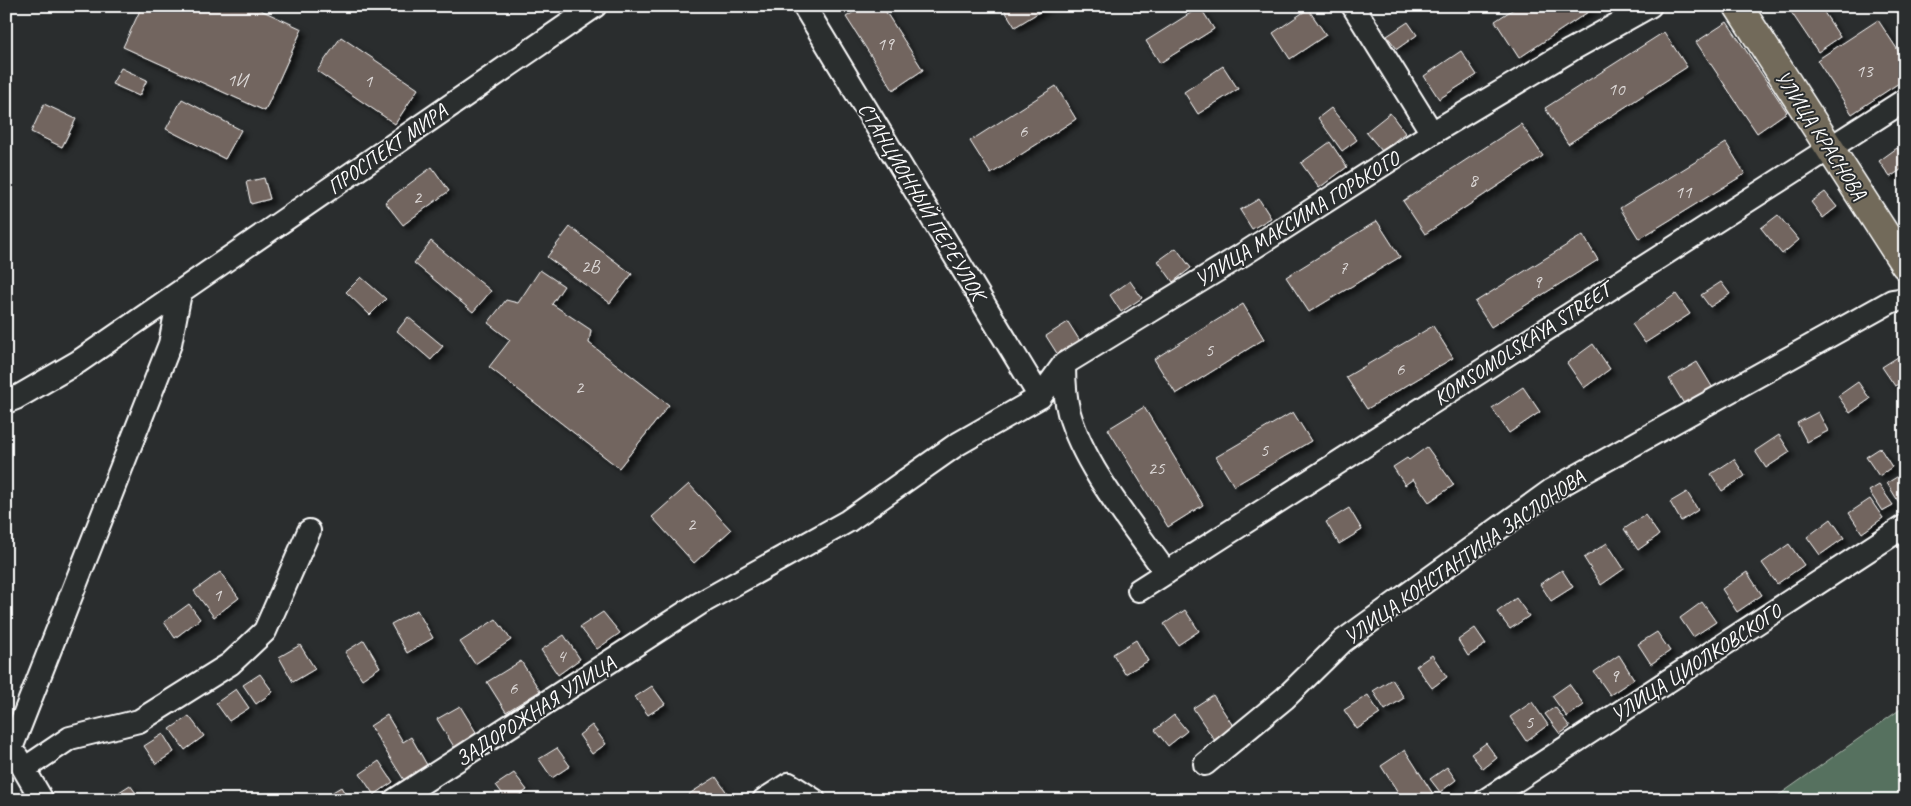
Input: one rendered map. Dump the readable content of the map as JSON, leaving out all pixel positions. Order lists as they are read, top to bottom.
{
  "streets": {
    "main road": ["УЛИЦА КРАСНОВА"],
    "street": [
      "ПРОСПЕКТ МИРА",
      "СТАНЦИОННЫЙ ПЕРЕУЛОК",
      "УЛИЦА МАКСИМА ГОРЬКОГО",
      "KOMSOMOLSKAYA STREET",
      "УЛИЦА КОНСТАНТИНА ЗАСЛОНОВА",
      "УЛИЦА ЦИОЛКОВСКОГО",
      "ЗАДОРОЖНАЯ УЛИЦА"
    ]
  },
  "crossings": [
    ["УЛИЦА КРАСНОВА", "KOMSOMOLSKAYA STREET"],
    ["СТАНЦИОННЫЙ ПЕРЕУЛОК", "УЛИЦА МАКСИМА ГОРЬКОГО"],
    ["УЛИЦА МАКСИМА ГОРЬКОГО", "ЗАДОРОЖНАЯ УЛИЦА"]
  ],
  "house_numbers": [
    "19",
    "13",
    "1И",
    "1",
    "10",
    "6",
    "8",
    "11",
    "2",
    "2В",
    "7",
    "9",
    "5",
    "6",
    "2",
    "5",
    "25",
    "2",
    "1",
    "4",
    "9",
    "6",
    "5"
  ]
}
